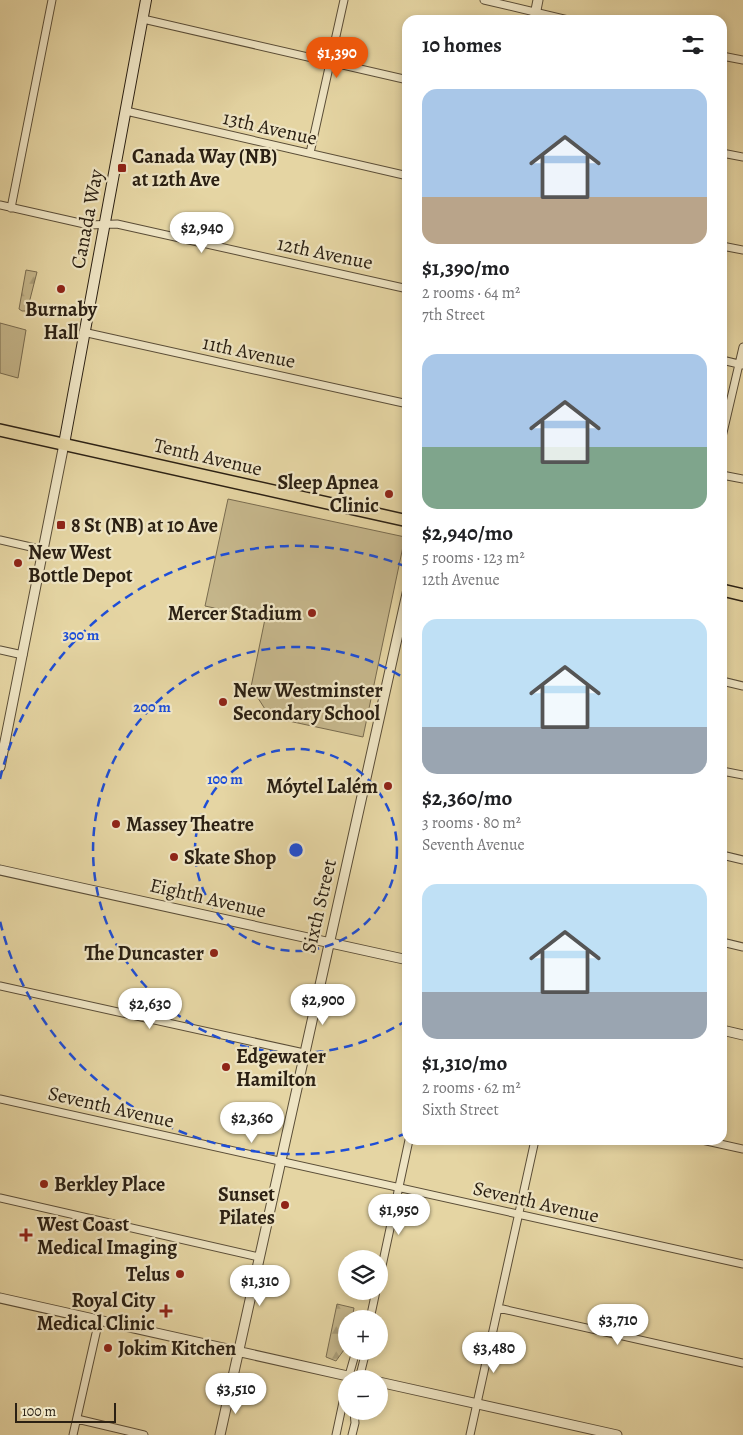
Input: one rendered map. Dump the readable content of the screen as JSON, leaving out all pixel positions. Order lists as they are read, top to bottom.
{
  "streets": {
    "main road": ["Canada Way", "Tenth Avenue"],
    "street": [
      "13th Avenue",
      "12th Avenue",
      "11th Avenue",
      "Eighth Avenue",
      "Sixth Street",
      "Seventh Avenue"
    ]
  },
  "crossings": [
    ["13th Avenue", "Canada Way"],
    ["Canada Way", "12th Avenue"],
    ["Canada Way", "11th Avenue"],
    ["Canada Way", "Tenth Avenue"],
    ["Eighth Avenue", "Sixth Street"],
    ["Sixth Street", "Seventh Avenue"]
  ],
  "places": {
    "transit": ["Canada Way (NB) at 12th Ave", "8 St (NB) at 10 Ave"],
    "other": [
      "Burnaby Hall",
      "Sleep Apnea Clinic",
      "New West Bottle Depot",
      "Mercer Stadium",
      "New Westminster Secondary School",
      "Móytel Lalém",
      "Massey Theatre",
      "Skate Shop",
      "The Duncaster",
      "Edgewater Hamilton",
      "Berkley Place",
      "Sunset Pilates",
      "Telus",
      "Jokim Kitchen"
    ],
    "health": ["West Coast Medical Imaging", "Royal City Medical Clinic"]
  },
  "scale_bar": "100 m",
  "page": {
    "heading": "10 homes",
    "price": [
      "$1,390",
      "$2,940",
      "$2,900",
      "$2,630",
      "$2,360",
      "$1,950",
      "$1,310",
      "$3,710",
      "$3,480",
      "$3,510"
    ],
    "list": [
      {
        "name": "$1,390/mo",
        "note": "2 rooms · 64 m² · 7th Street"
      },
      {
        "name": "$2,940/mo",
        "note": "5 rooms · 123 m² · 12th Avenue"
      },
      {
        "name": "$2,360/mo",
        "note": "3 rooms · 80 m² · Seventh Avenue"
      },
      {
        "name": "$1,310/mo",
        "note": "2 rooms · 62 m² · Sixth Street"
      }
    ],
    "map_buttons": ["+", "−"],
    "scale": "100 m"
  },
  "rings": ["300 m", "200 m", "100 m"]
}
